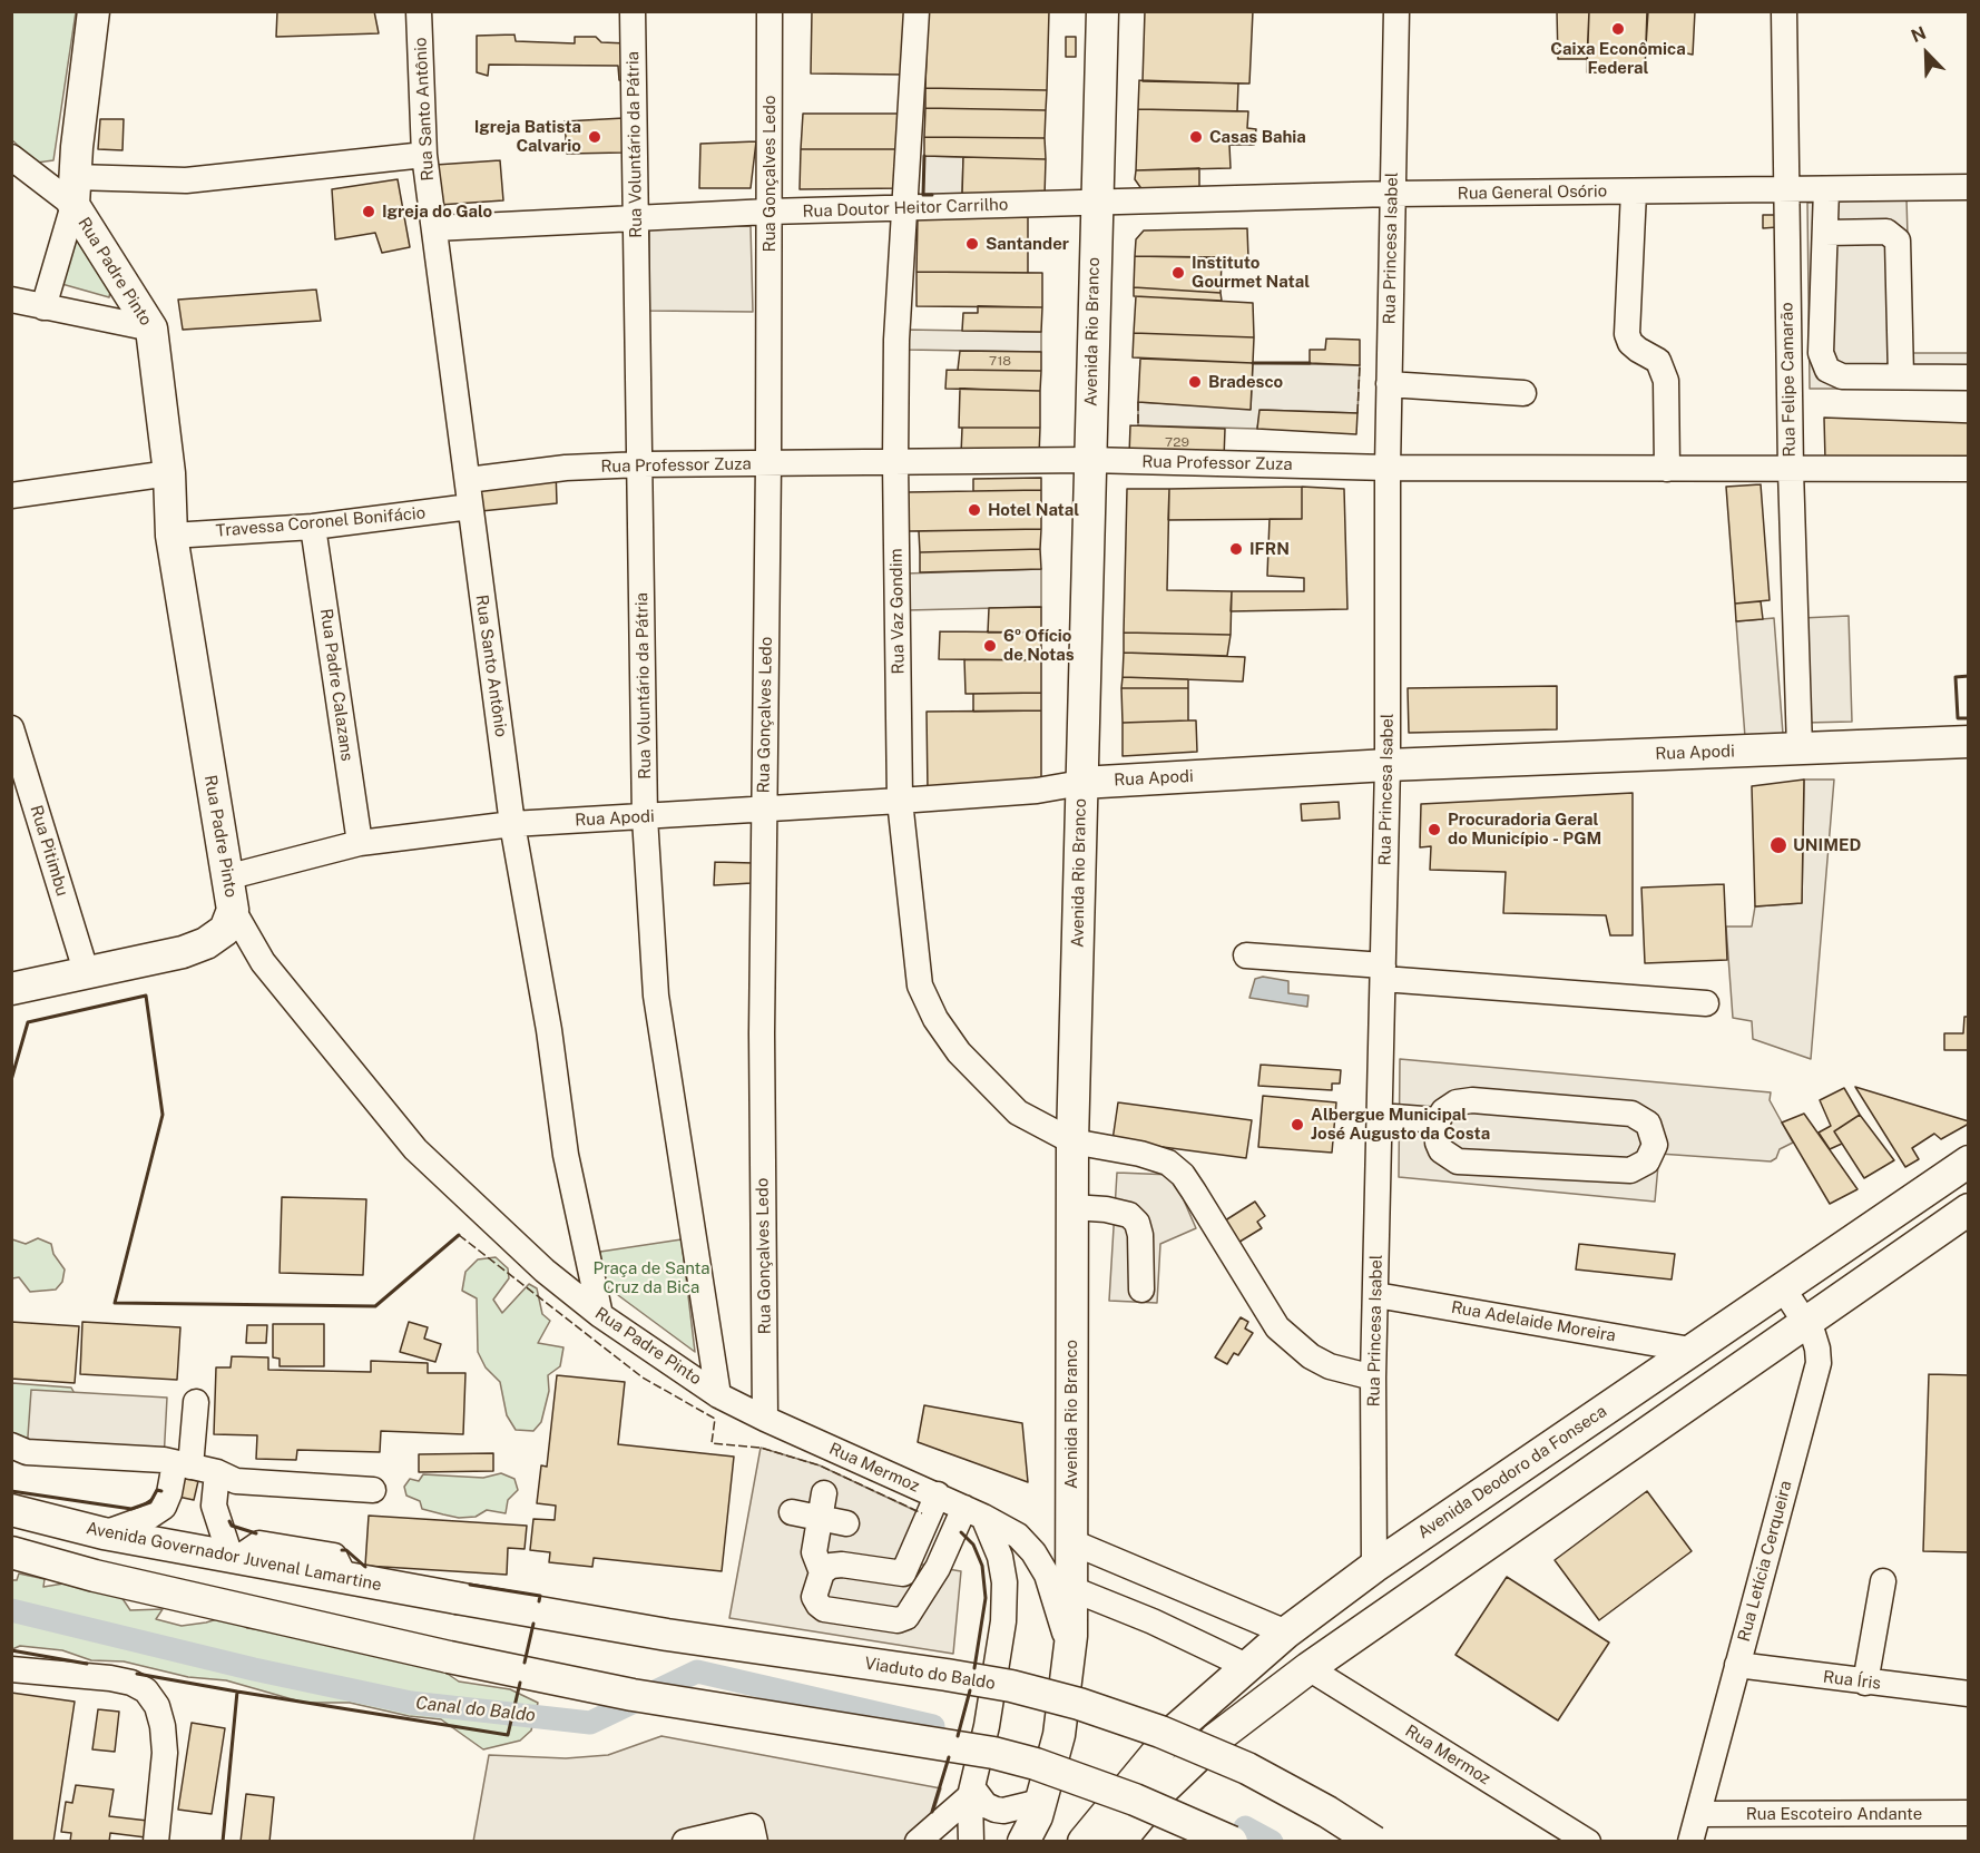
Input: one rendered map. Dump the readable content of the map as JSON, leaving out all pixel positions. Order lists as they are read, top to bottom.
{
  "streets": {
    "main road": [
      "Rua Padre Pinto",
      "Avenida Rio Branco",
      "Rua Apodi",
      "Avenida Deodoro da Fonseca",
      "Avenida Governador Juvenal Lamartine",
      "Viaduto do Baldo"
    ],
    "street": [
      "Rua Santo Antônio",
      "Rua Voluntário da Pátria",
      "Rua Gonçalves Ledo",
      "Rua General Osório",
      "Rua Doutor Heitor Carrilho",
      "Rua Princesa Isabel",
      "Rua Felipe Camarão",
      "Rua Professor Zuza",
      "Travessa Coronel Bonifácio",
      "Rua Vaz Gondim",
      "Rua Padre Calazans",
      "Rua Pitimbu",
      "Rua Adelaide Moreira",
      "Rua Mermoz",
      "Rua Letícia Cerqueira",
      "Rua Íris",
      "Rua Escoteiro Andante"
    ]
  },
  "crossings": [
    ["Rua Santo Antônio", "Rua Doutor Heitor Carrilho"],
    ["Rua Santo Antônio", "Rua Padre Pinto"],
    ["Rua Santo Antônio", "Rua Professor Zuza"],
    ["Rua Santo Antônio", "Travessa Coronel Bonifácio"],
    ["Rua Santo Antônio", "Rua Apodi"],
    ["Rua Voluntário da Pátria", "Rua Doutor Heitor Carrilho"],
    ["Rua Voluntário da Pátria", "Rua Padre Pinto"],
    ["Rua Voluntário da Pátria", "Rua Professor Zuza"],
    ["Rua Voluntário da Pátria", "Rua Apodi"],
    ["Rua Gonçalves Ledo", "Rua Doutor Heitor Carrilho"],
    ["Rua Gonçalves Ledo", "Rua Padre Pinto"],
    ["Rua Gonçalves Ledo", "Rua Professor Zuza"],
    ["Rua Gonçalves Ledo", "Rua Apodi"],
    ["Rua Gonçalves Ledo", "Rua Mermoz"],
    ["Rua General Osório", "Rua Doutor Heitor Carrilho"],
    ["Rua General Osório", "Rua Princesa Isabel"],
    ["Rua General Osório", "Avenida Rio Branco"],
    ["Rua General Osório", "Rua Felipe Camarão"],
    ["Rua Doutor Heitor Carrilho", "Avenida Rio Branco"],
    ["Rua Doutor Heitor Carrilho", "Rua Vaz Gondim"],
    ["Rua Princesa Isabel", "Rua Professor Zuza"],
    ["Rua Princesa Isabel", "Rua Vaz Gondim"],
    ["Rua Princesa Isabel", "Rua Apodi"],
    ["Rua Princesa Isabel", "Rua Adelaide Moreira"],
    ["Rua Princesa Isabel", "Avenida Deodoro da Fonseca"],
    ["Rua Padre Pinto", "Travessa Coronel Bonifácio"],
    ["Rua Padre Pinto", "Rua Apodi"],
    ["Rua Padre Pinto", "Rua Mermoz"],
    ["Avenida Rio Branco", "Rua Professor Zuza"],
    ["Avenida Rio Branco", "Rua Vaz Gondim"],
    ["Avenida Rio Branco", "Rua Apodi"],
    ["Avenida Rio Branco", "Rua Mermoz"],
    ["Rua Felipe Camarão", "Rua Professor Zuza"],
    ["Rua Felipe Camarão", "Rua Apodi"],
    ["Rua Professor Zuza", "Rua Vaz Gondim"],
    ["Travessa Coronel Bonifácio", "Rua Padre Calazans"],
    ["Rua Vaz Gondim", "Rua Apodi"],
    ["Rua Padre Calazans", "Rua Apodi"],
    ["Rua Adelaide Moreira", "Avenida Deodoro da Fonseca"],
    ["Rua Mermoz", "Avenida Deodoro da Fonseca"],
    ["Avenida Deodoro da Fonseca", "Rua Letícia Cerqueira"],
    ["Avenida Governador Juvenal Lamartine", "Viaduto do Baldo"],
    ["Rua Letícia Cerqueira", "Rua Íris"],
    ["Rua Letícia Cerqueira", "Rua Escoteiro Andante"]
  ],
  "water": ["Canal do Baldo"],
  "parks": ["Praça de Santa Cruz da Bica"],
  "places": [
    "Caixa Econômica Federal",
    "Igreja Batista Calvario",
    "Casas Bahia",
    "Igreja do Galo",
    "Santander",
    "Instituto Gourmet Natal",
    "Bradesco",
    "Hotel Natal",
    "IFRN",
    "6º Ofício de Notas",
    "Procuradoria Geral do Município - PGM",
    "UNIMED",
    "Albergue Municipal José Augusto da Costa"
  ],
  "house_numbers": ["718", "729"],
  "north": "top left"
}
